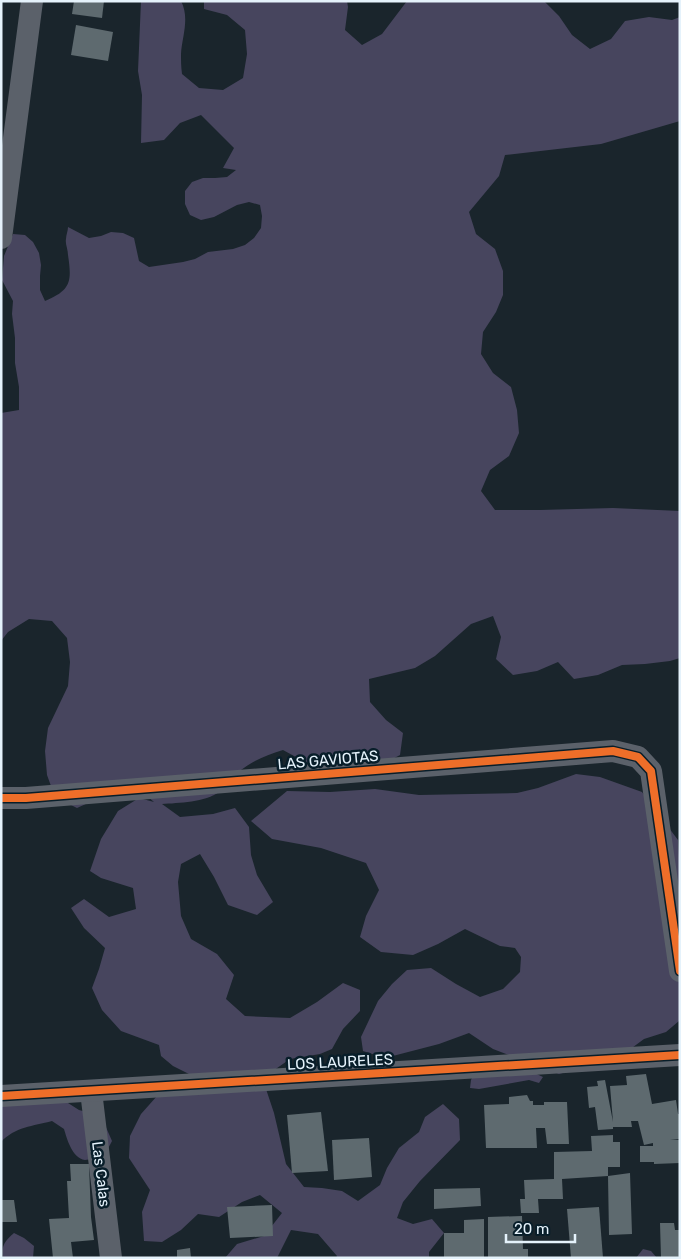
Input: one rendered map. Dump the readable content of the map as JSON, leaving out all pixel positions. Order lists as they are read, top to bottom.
{
  "streets": {
    "street": ["LAS GAVIOTAS", "LOS LAURELES", "Las Calas"]
  },
  "crossings": [
    ["LOS LAURELES", "Las Calas"]
  ],
  "scale_bar": "20 m"
}
